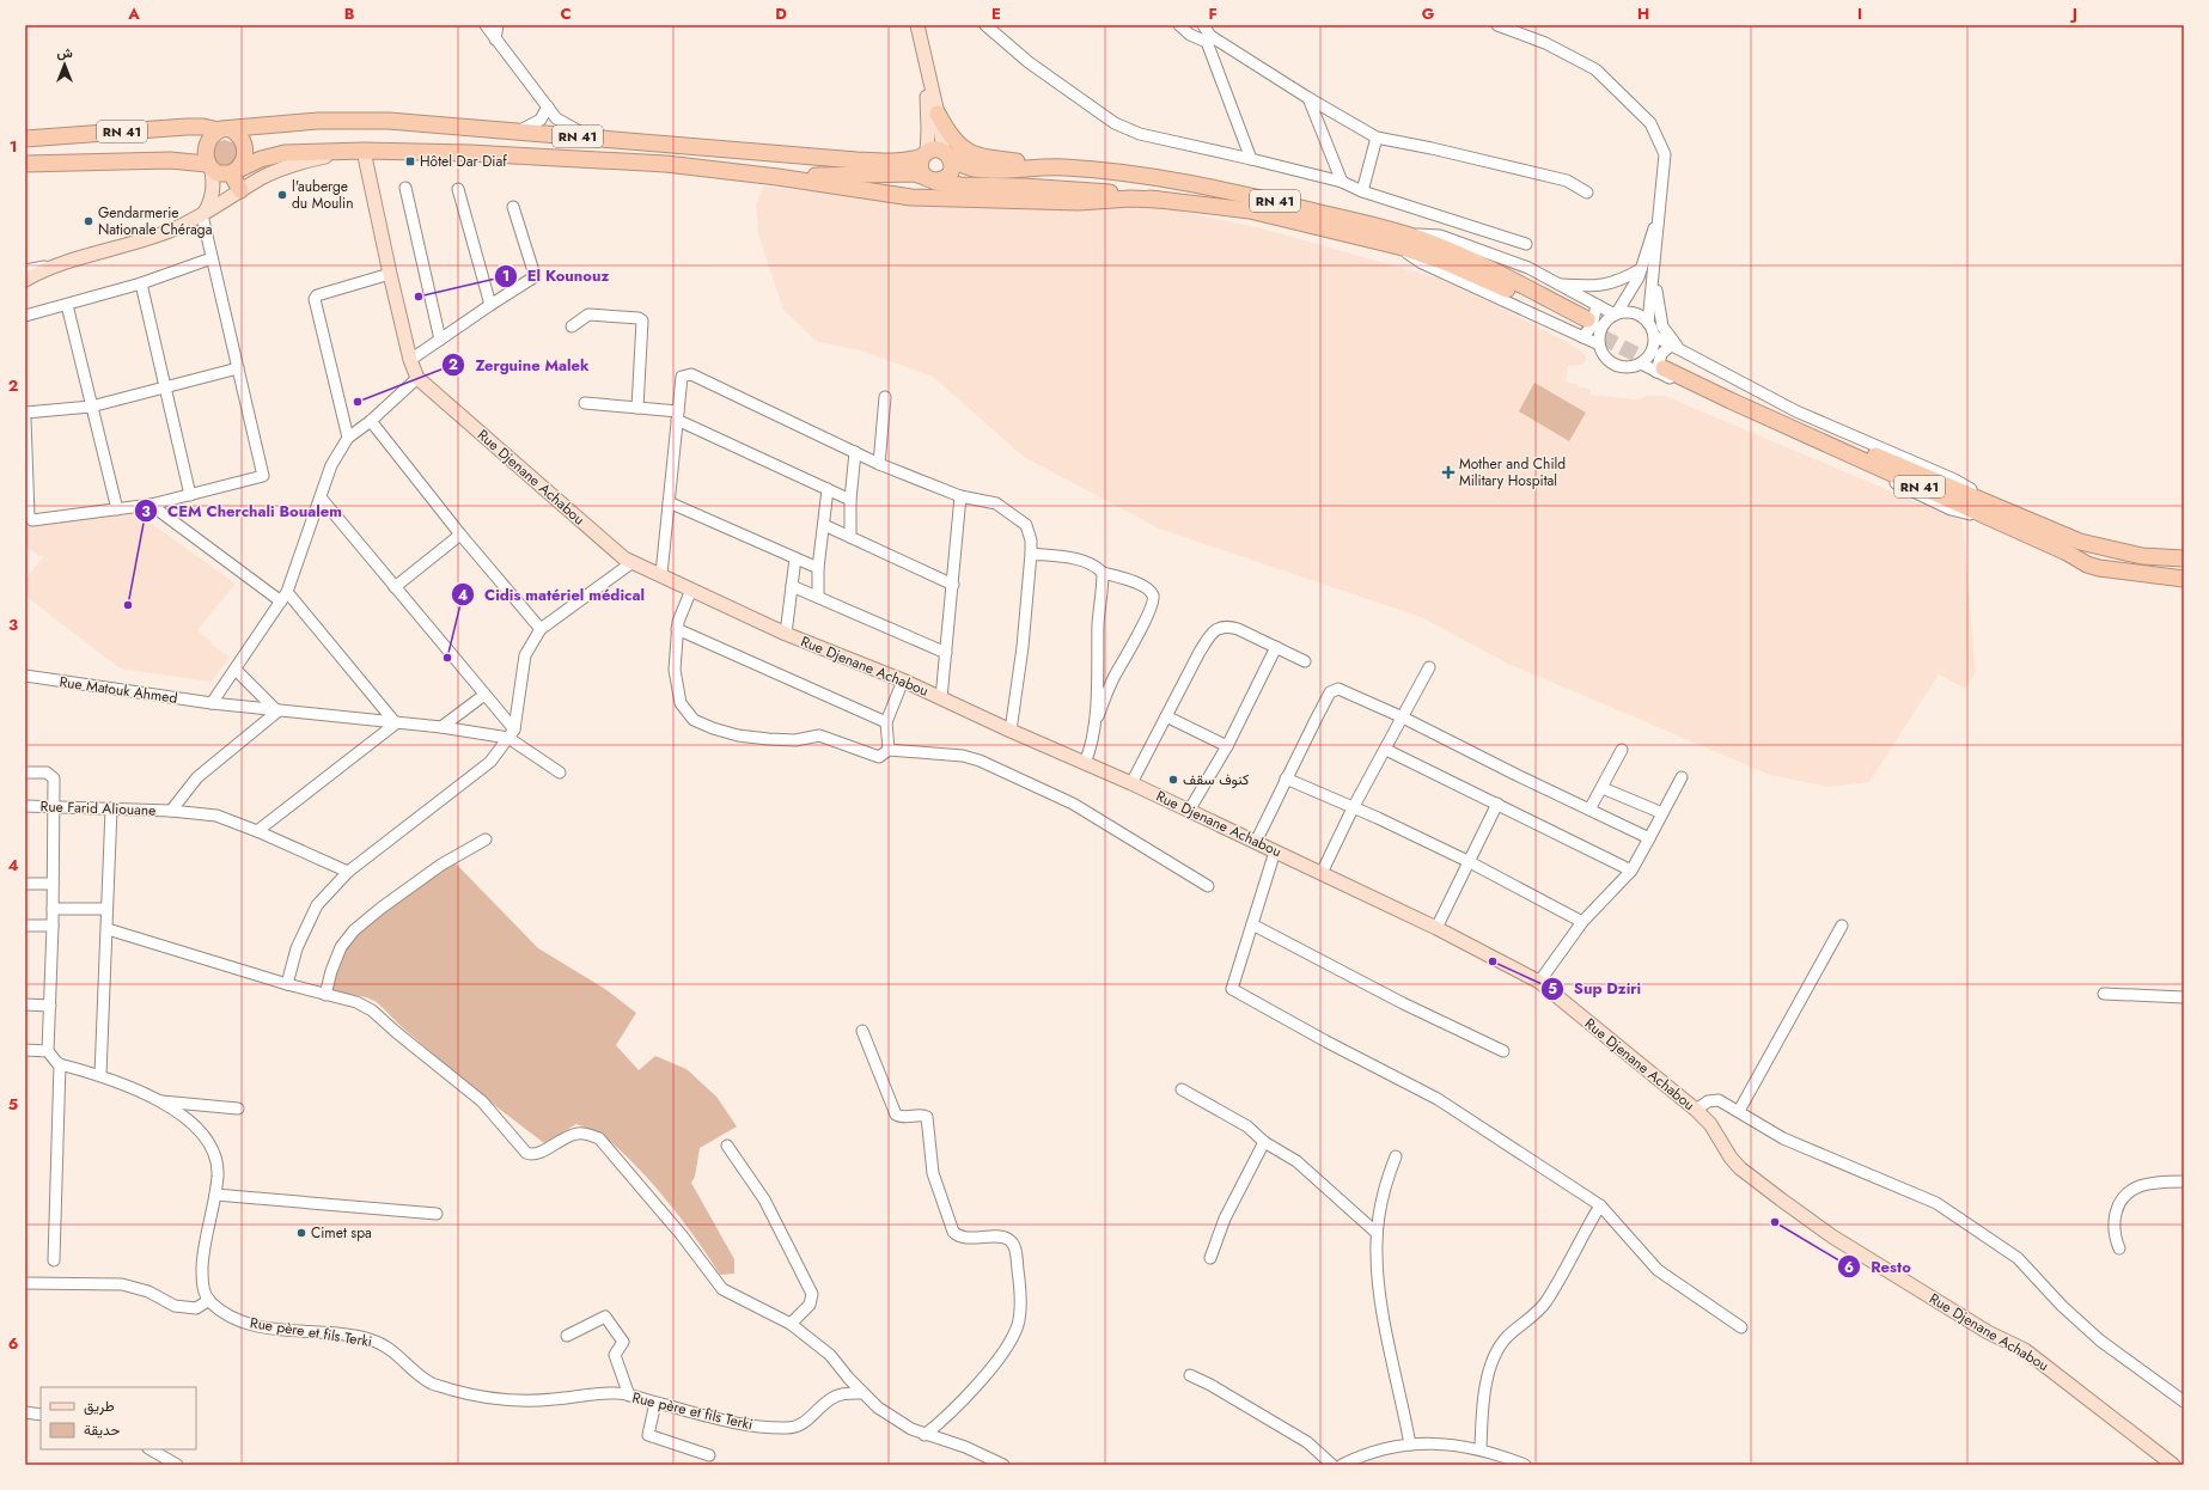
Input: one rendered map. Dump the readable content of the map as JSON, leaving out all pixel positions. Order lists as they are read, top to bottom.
{
  "streets": {
    "highway": ["RN 41"],
    "main road": ["Rue Djenane Achabou"],
    "street": ["Rue Matouk Ahmed", "Rue Farid Aliouane", "Rue père et fils Terki"]
  },
  "crossings": [
    ["RN 41", "Rue Djenane Achabou"]
  ],
  "places": {
    "transit": ["Hôtel Dar Diaf"],
    "other": [
      "l'auberge du Moulin",
      "Gendarmerie Nationale Chéraga",
      "El Kounouz",
      "Zerguine Malek",
      "CEM Cherchali Boualem",
      "Cidis matériel médical",
      "كنوف سقف",
      "Sup Dziri",
      "Resto",
      "Cimet spa"
    ],
    "health": ["Mother and Child Military Hospital"]
  },
  "legend": ["طريق", "حديقة"],
  "north": "top",
  "grid": {
    "columns": [
      "A",
      "B",
      "C",
      "D",
      "E",
      "F",
      "G",
      "H",
      "I",
      "J"
    ],
    "rows": [
      "1",
      "2",
      "3",
      "4",
      "5",
      "6"
    ]
  }
}
